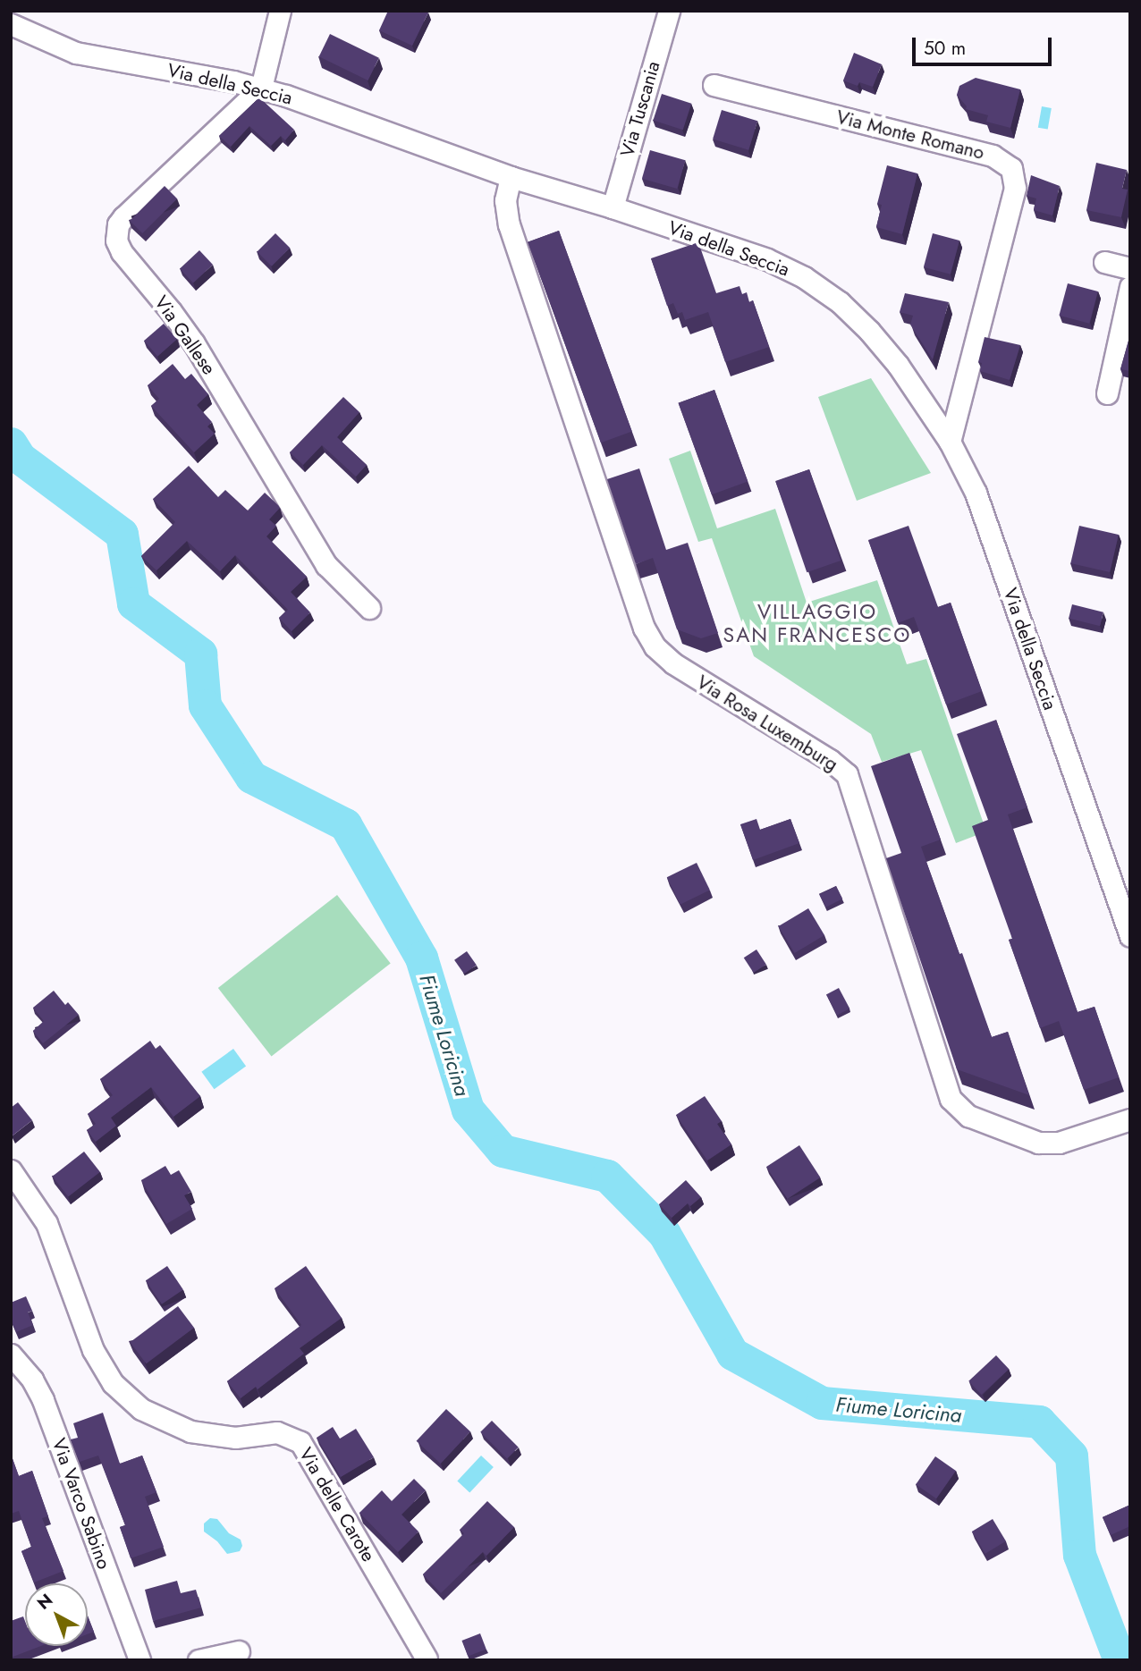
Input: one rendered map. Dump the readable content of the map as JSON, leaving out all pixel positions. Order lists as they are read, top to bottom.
{
  "streets": {
    "street": [
      "Via della Seccia",
      "Via Tuscania",
      "Via Monte Romano",
      "Via Gallese",
      "Via Rosa Luxemburg",
      "Via Varco Sabino",
      "Via delle Carote"
    ]
  },
  "crossings": [
    ["Via della Seccia", "Via Tuscania"],
    ["Via della Seccia", "Via Monte Romano"],
    ["Via della Seccia", "Via Gallese"],
    ["Via della Seccia", "Via Rosa Luxemburg"]
  ],
  "districts": ["VILLAGGIO SAN FRANCESCO"],
  "water": ["Fiume Loricina"],
  "scale_bar": "50 m",
  "north": "top left"
}
